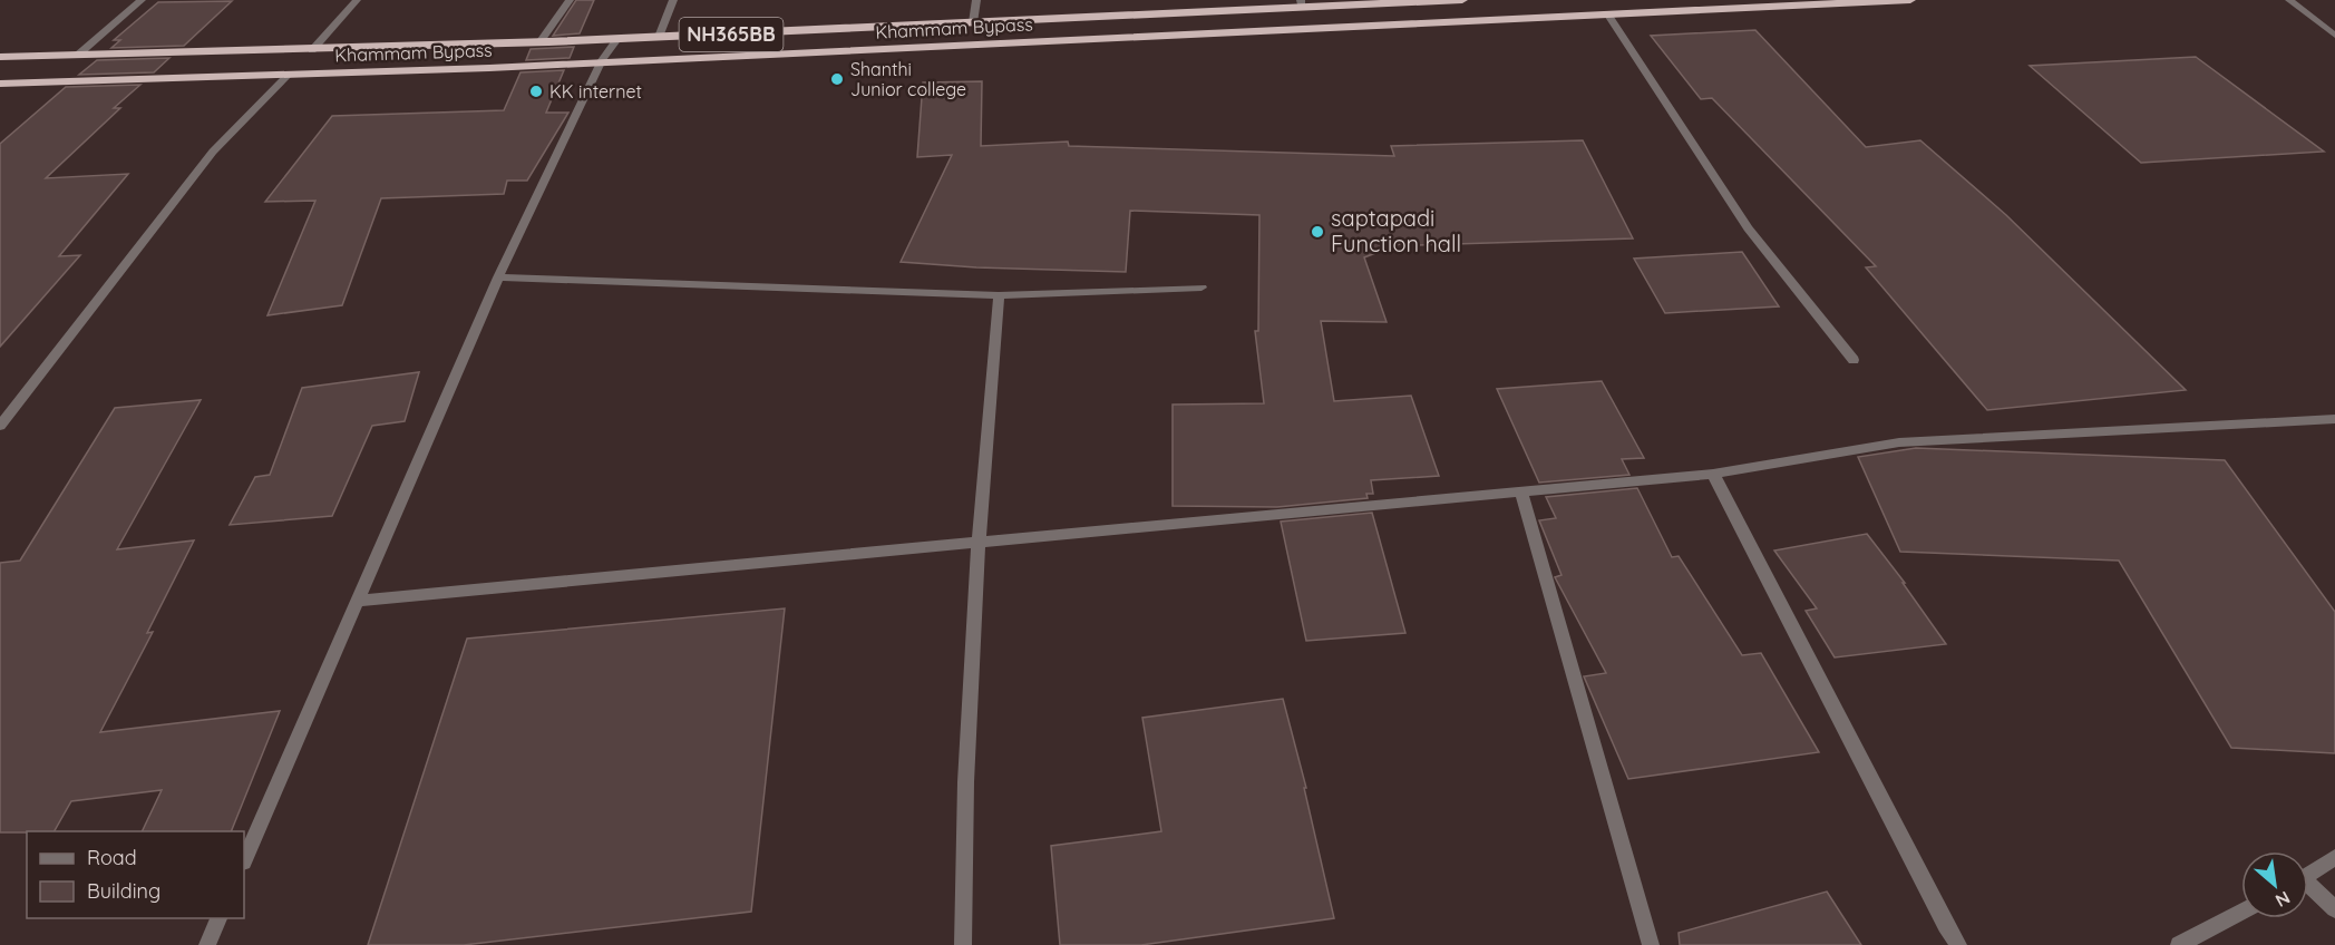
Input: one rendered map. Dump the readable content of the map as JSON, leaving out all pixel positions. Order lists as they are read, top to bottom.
{
  "streets": {
    "highway": ["Khammam Bypass", "NH365BB"]
  },
  "places": ["Shanthi Junior college", "KK internet", "saptapadi Function hall"],
  "legend": ["Road", "Building"],
  "north": "bottom right"
}
